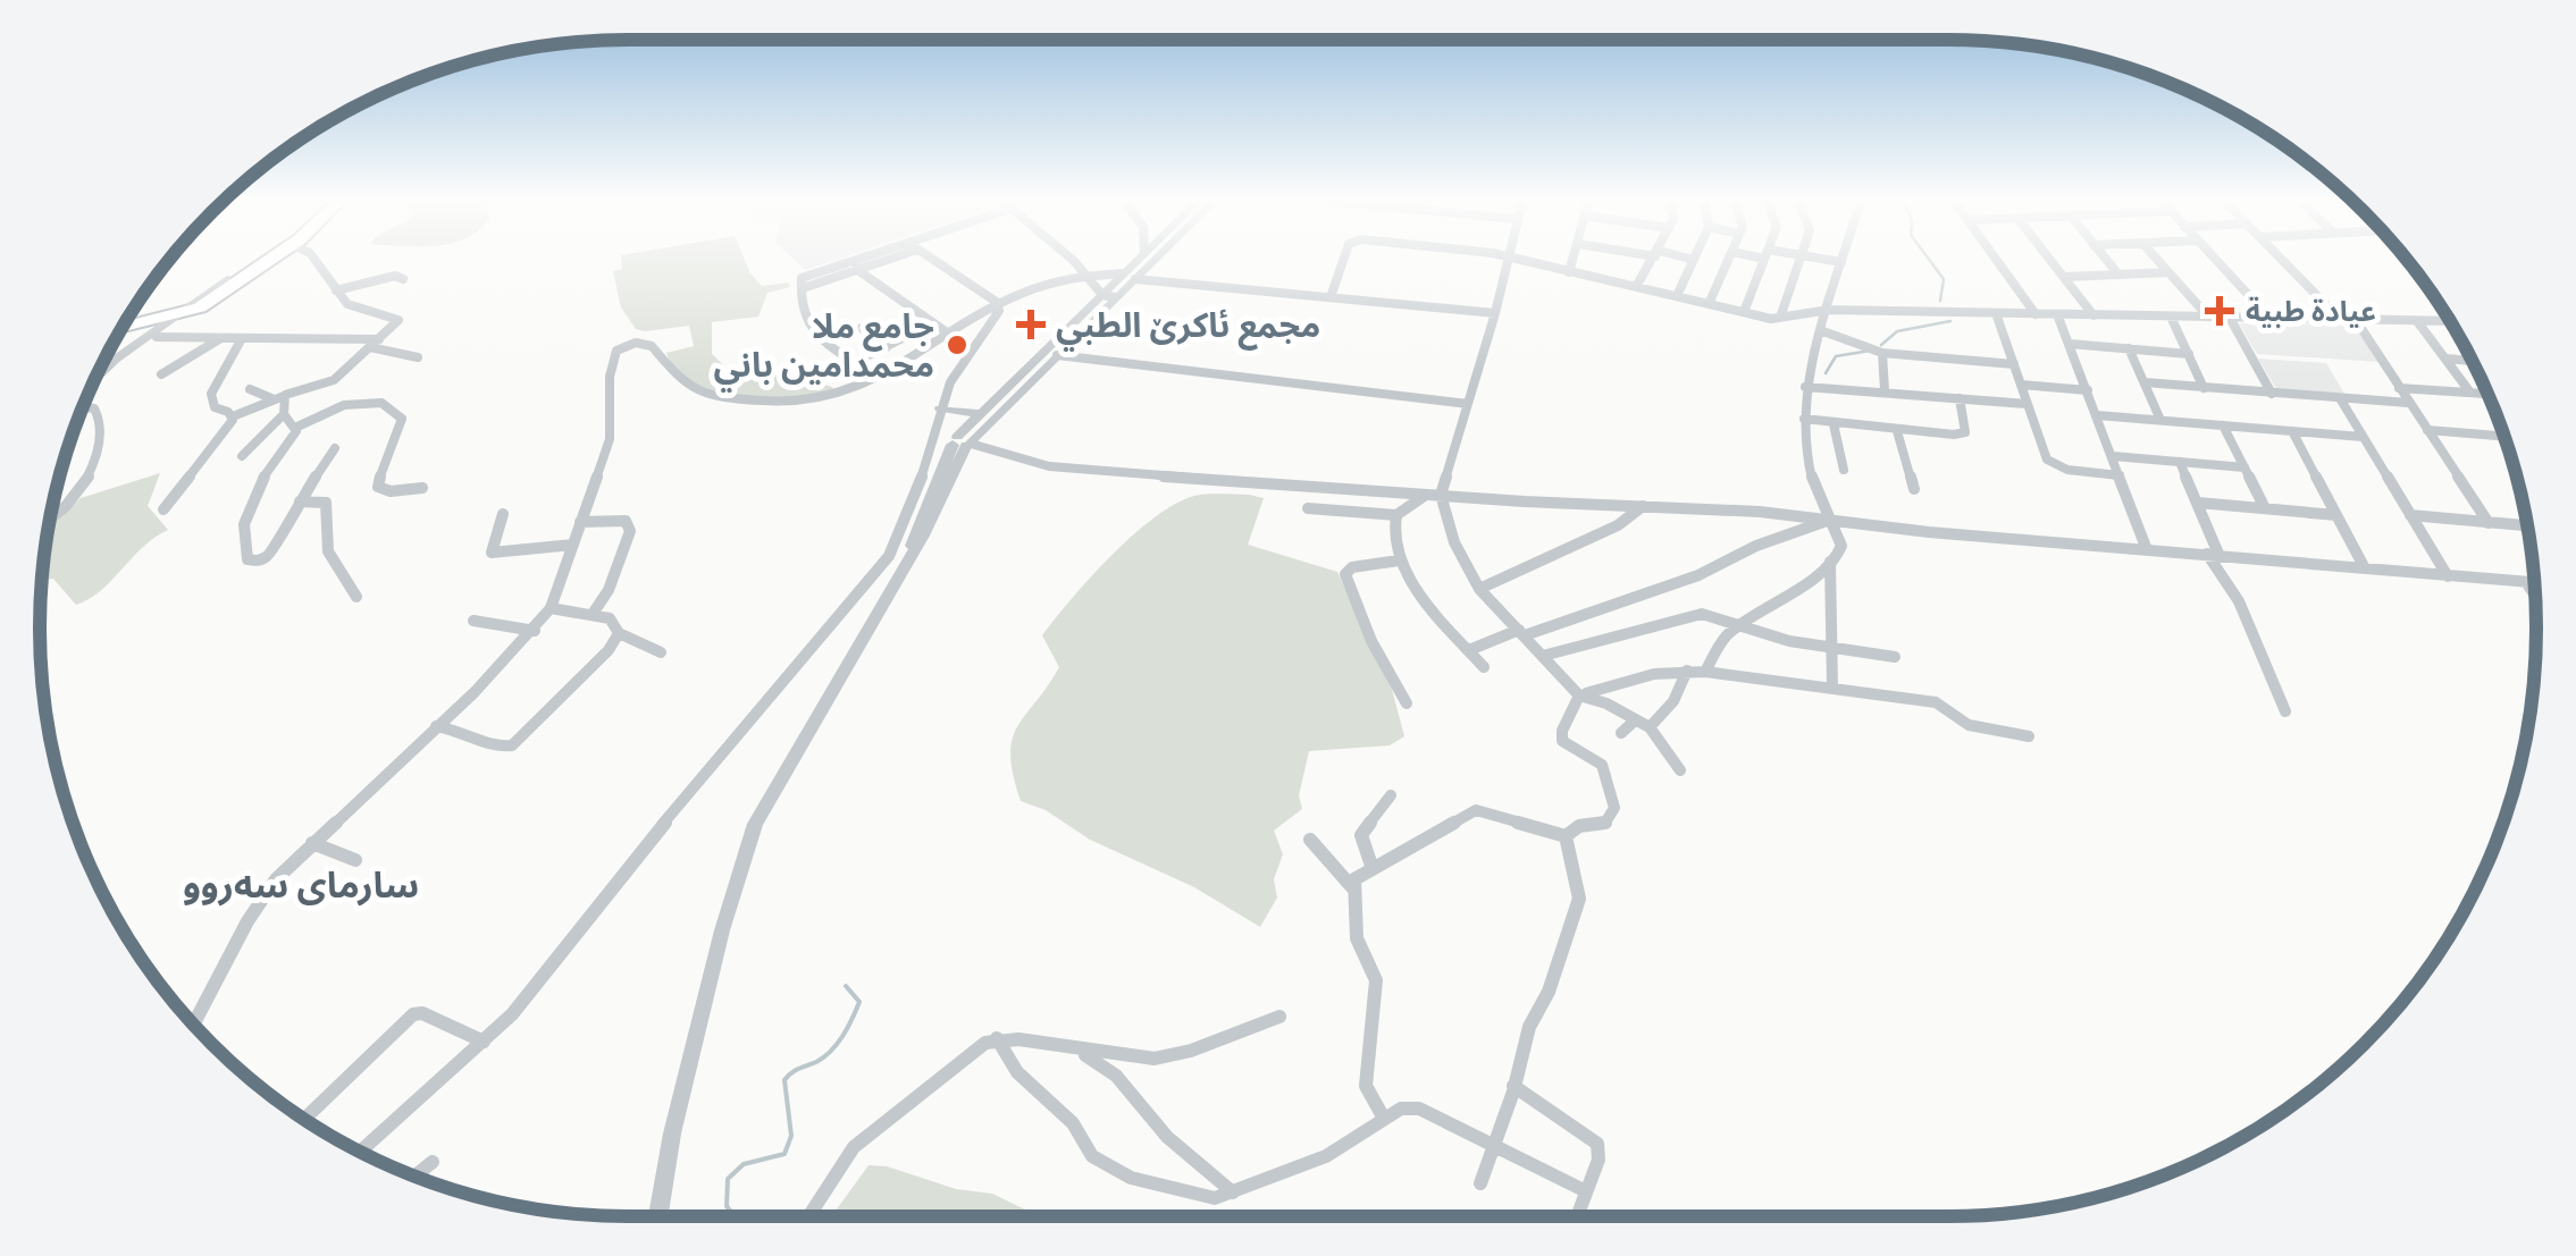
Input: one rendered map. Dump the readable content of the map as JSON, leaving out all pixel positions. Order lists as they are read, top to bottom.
{
  "districts": ["سارمای سەروو"],
  "places": {
    "health": ["عيادة طبية", "مجمع ئاکرێ الطبي"],
    "other": ["جامع ملا محمدامين باني"]
  }
}
